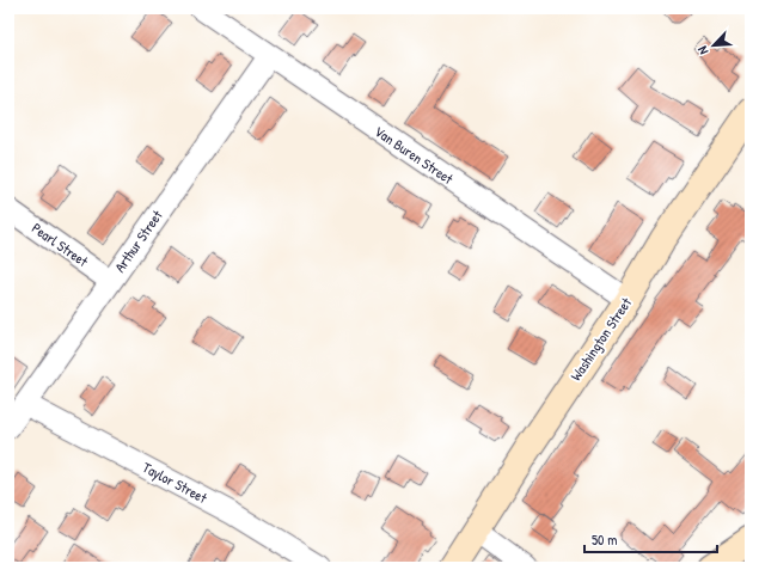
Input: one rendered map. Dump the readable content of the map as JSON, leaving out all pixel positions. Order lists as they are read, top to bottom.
{
  "streets": {
    "street": [
      "Van Buren Street",
      "Arthur Street",
      "Pearl Street",
      "Washington Street",
      "Taylor Street"
    ]
  },
  "crossings": [
    ["Van Buren Street", "Arthur Street"],
    ["Van Buren Street", "Washington Street"],
    ["Arthur Street", "Pearl Street"],
    ["Arthur Street", "Taylor Street"]
  ],
  "scale_bar": "50 m",
  "north": "bottom left"
}
